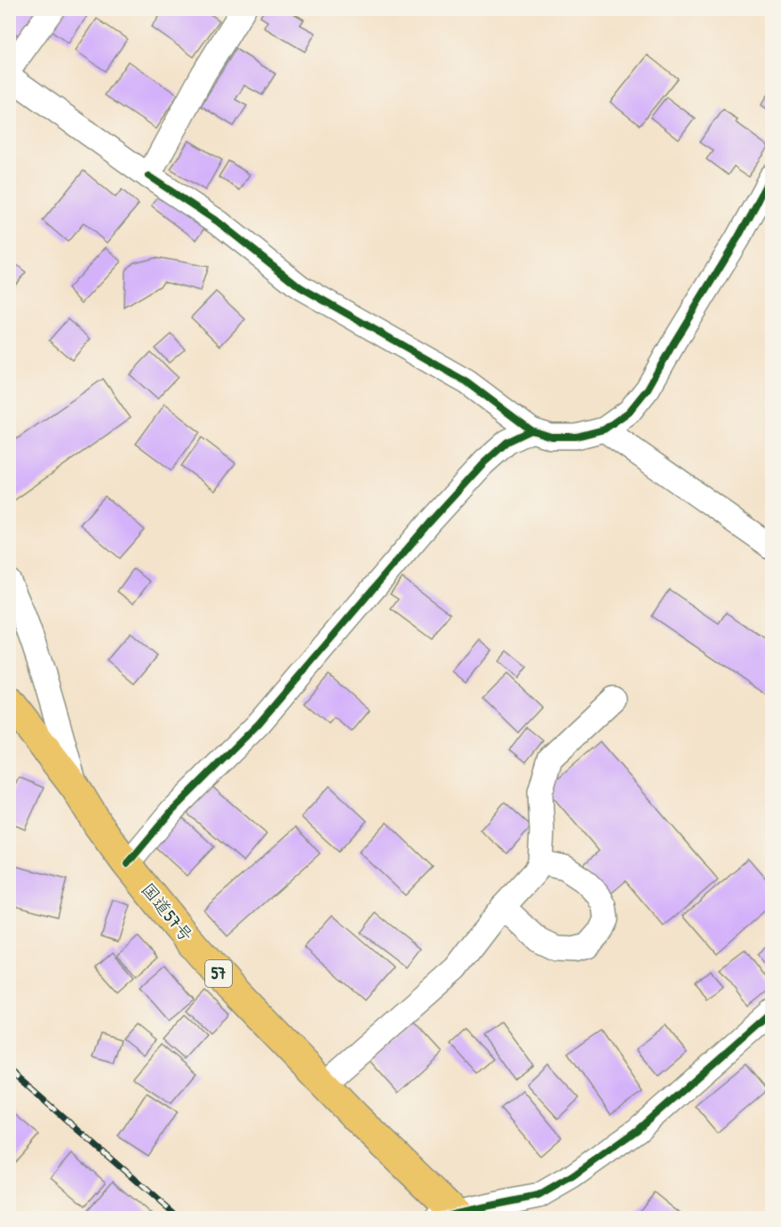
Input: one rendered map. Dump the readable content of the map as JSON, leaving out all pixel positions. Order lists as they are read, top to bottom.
{
  "streets": {
    "highway": ["国道57号", "57"]
  }
}
